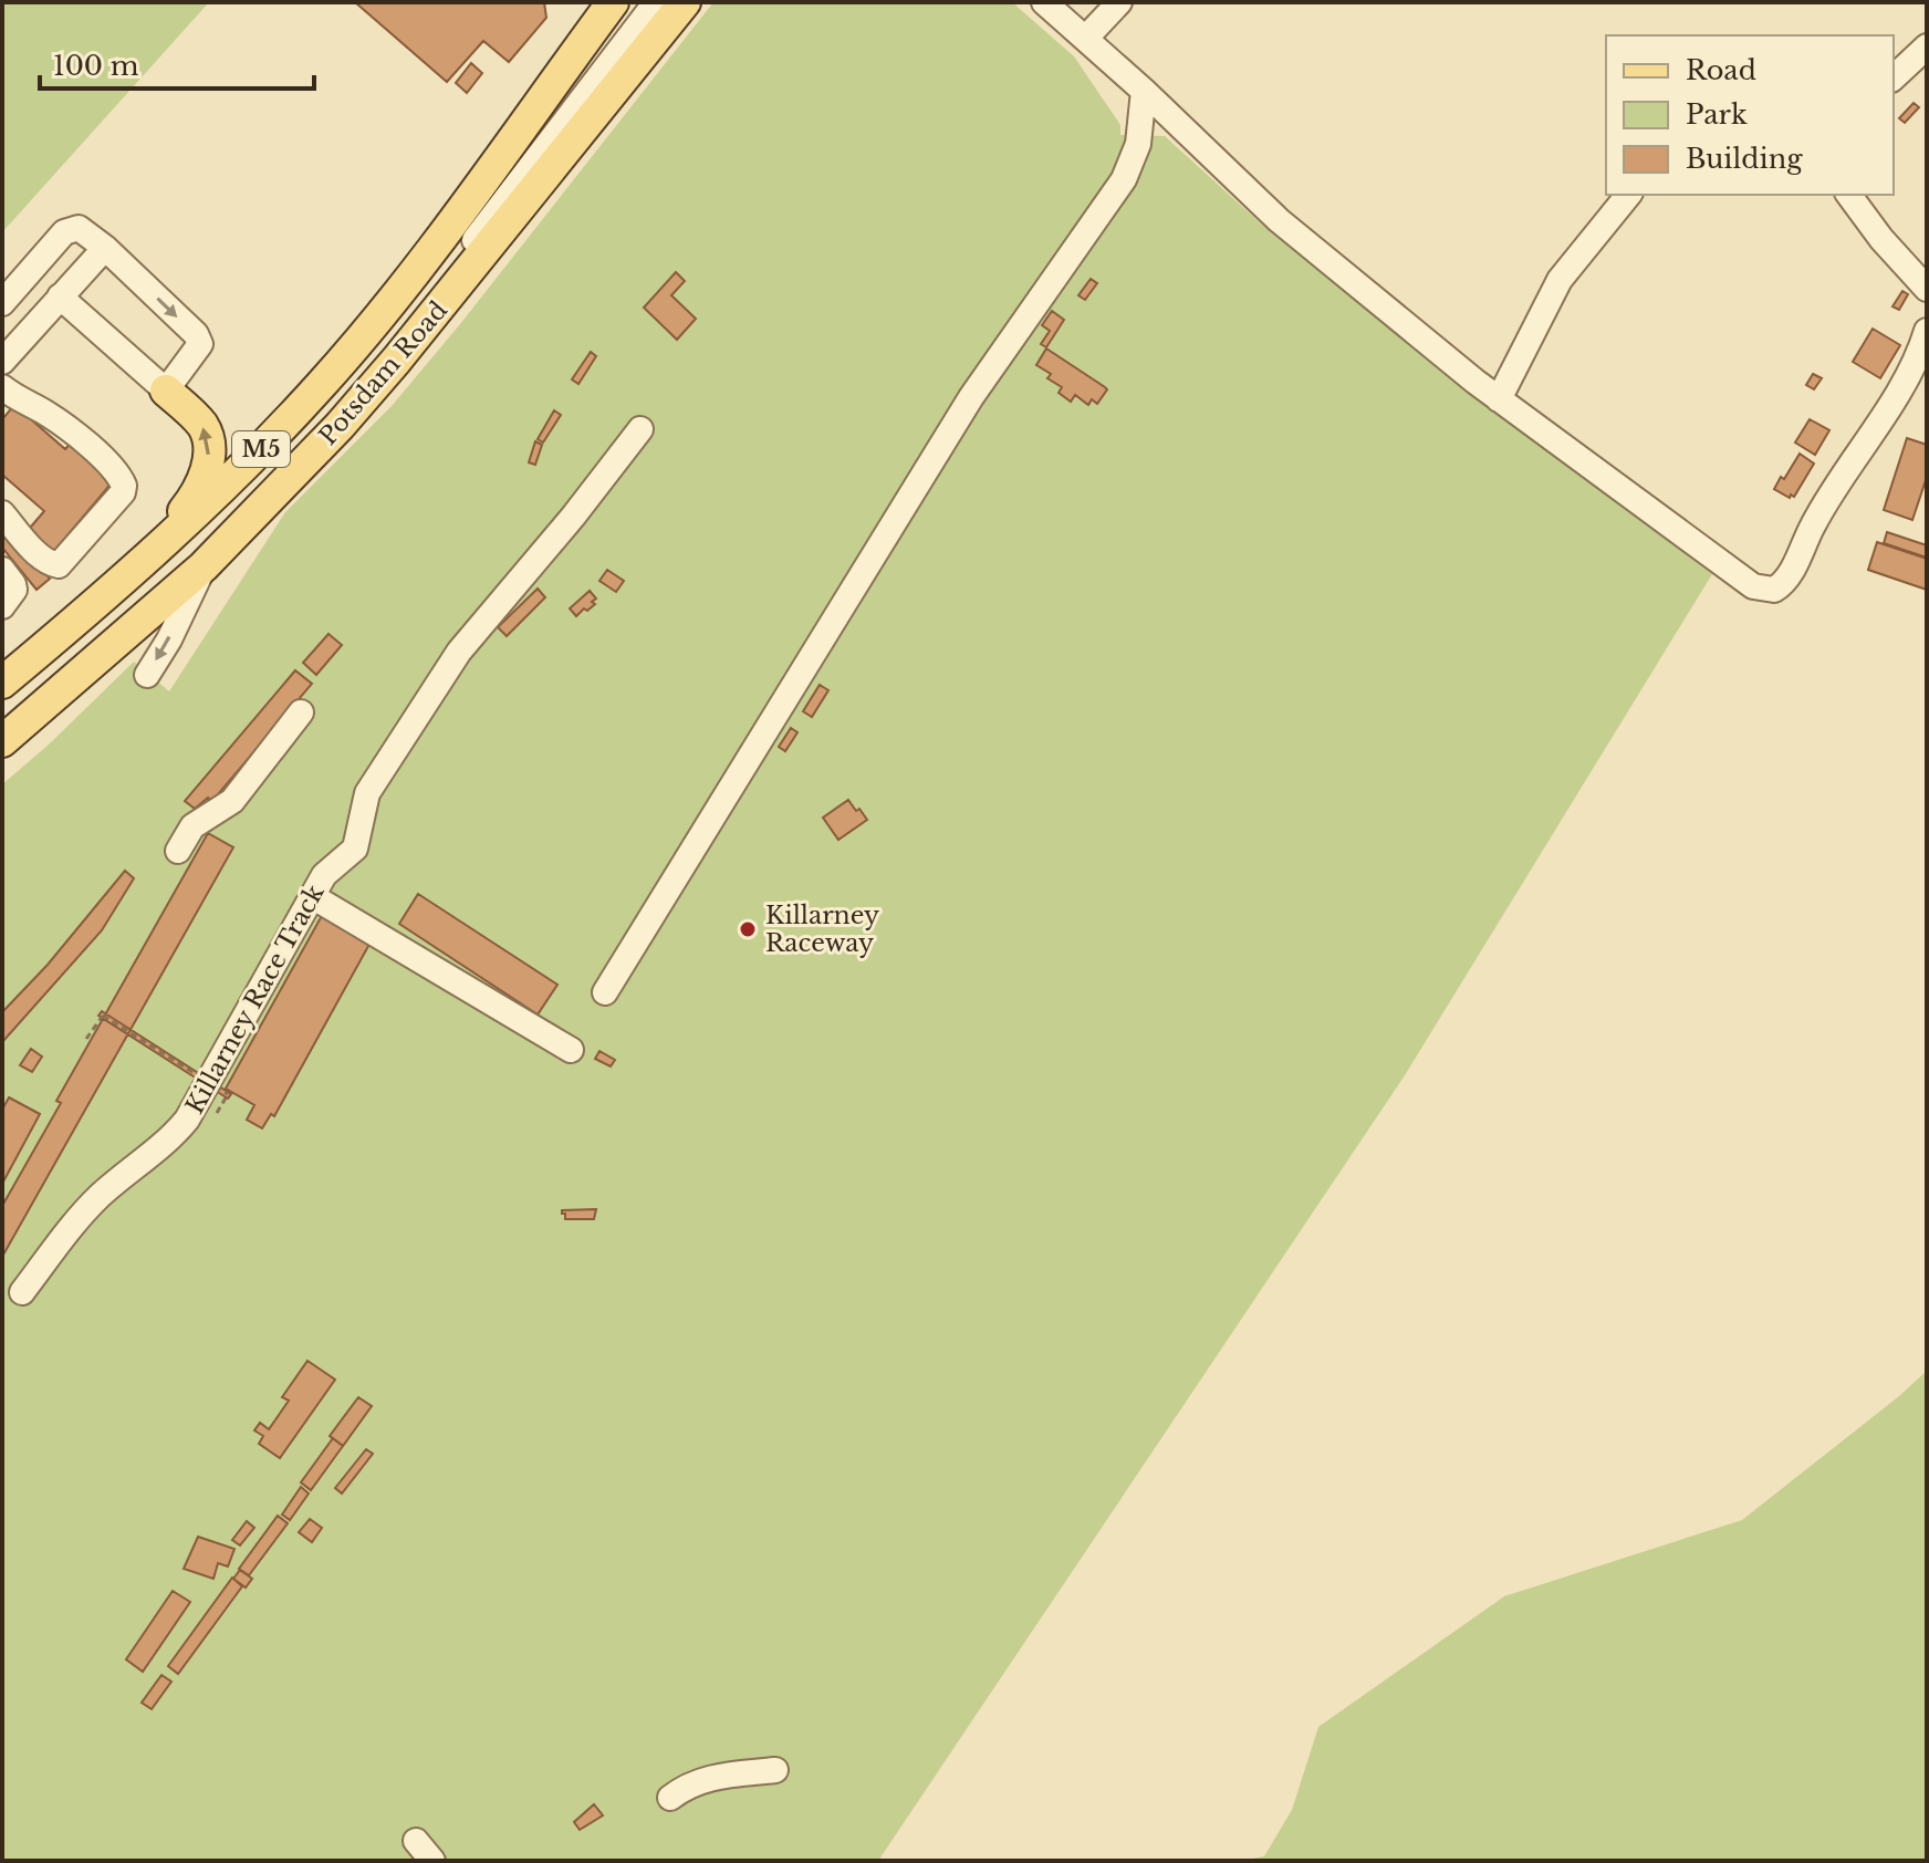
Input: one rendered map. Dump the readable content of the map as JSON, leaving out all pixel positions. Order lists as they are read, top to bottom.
{
  "streets": {
    "main road": ["Potsdam Road", "M5"],
    "street": ["Killarney Race Track"]
  },
  "places": ["Killarney Raceway"],
  "legend": ["Road", "Park", "Building"],
  "scale_bar": "100 m"
}
